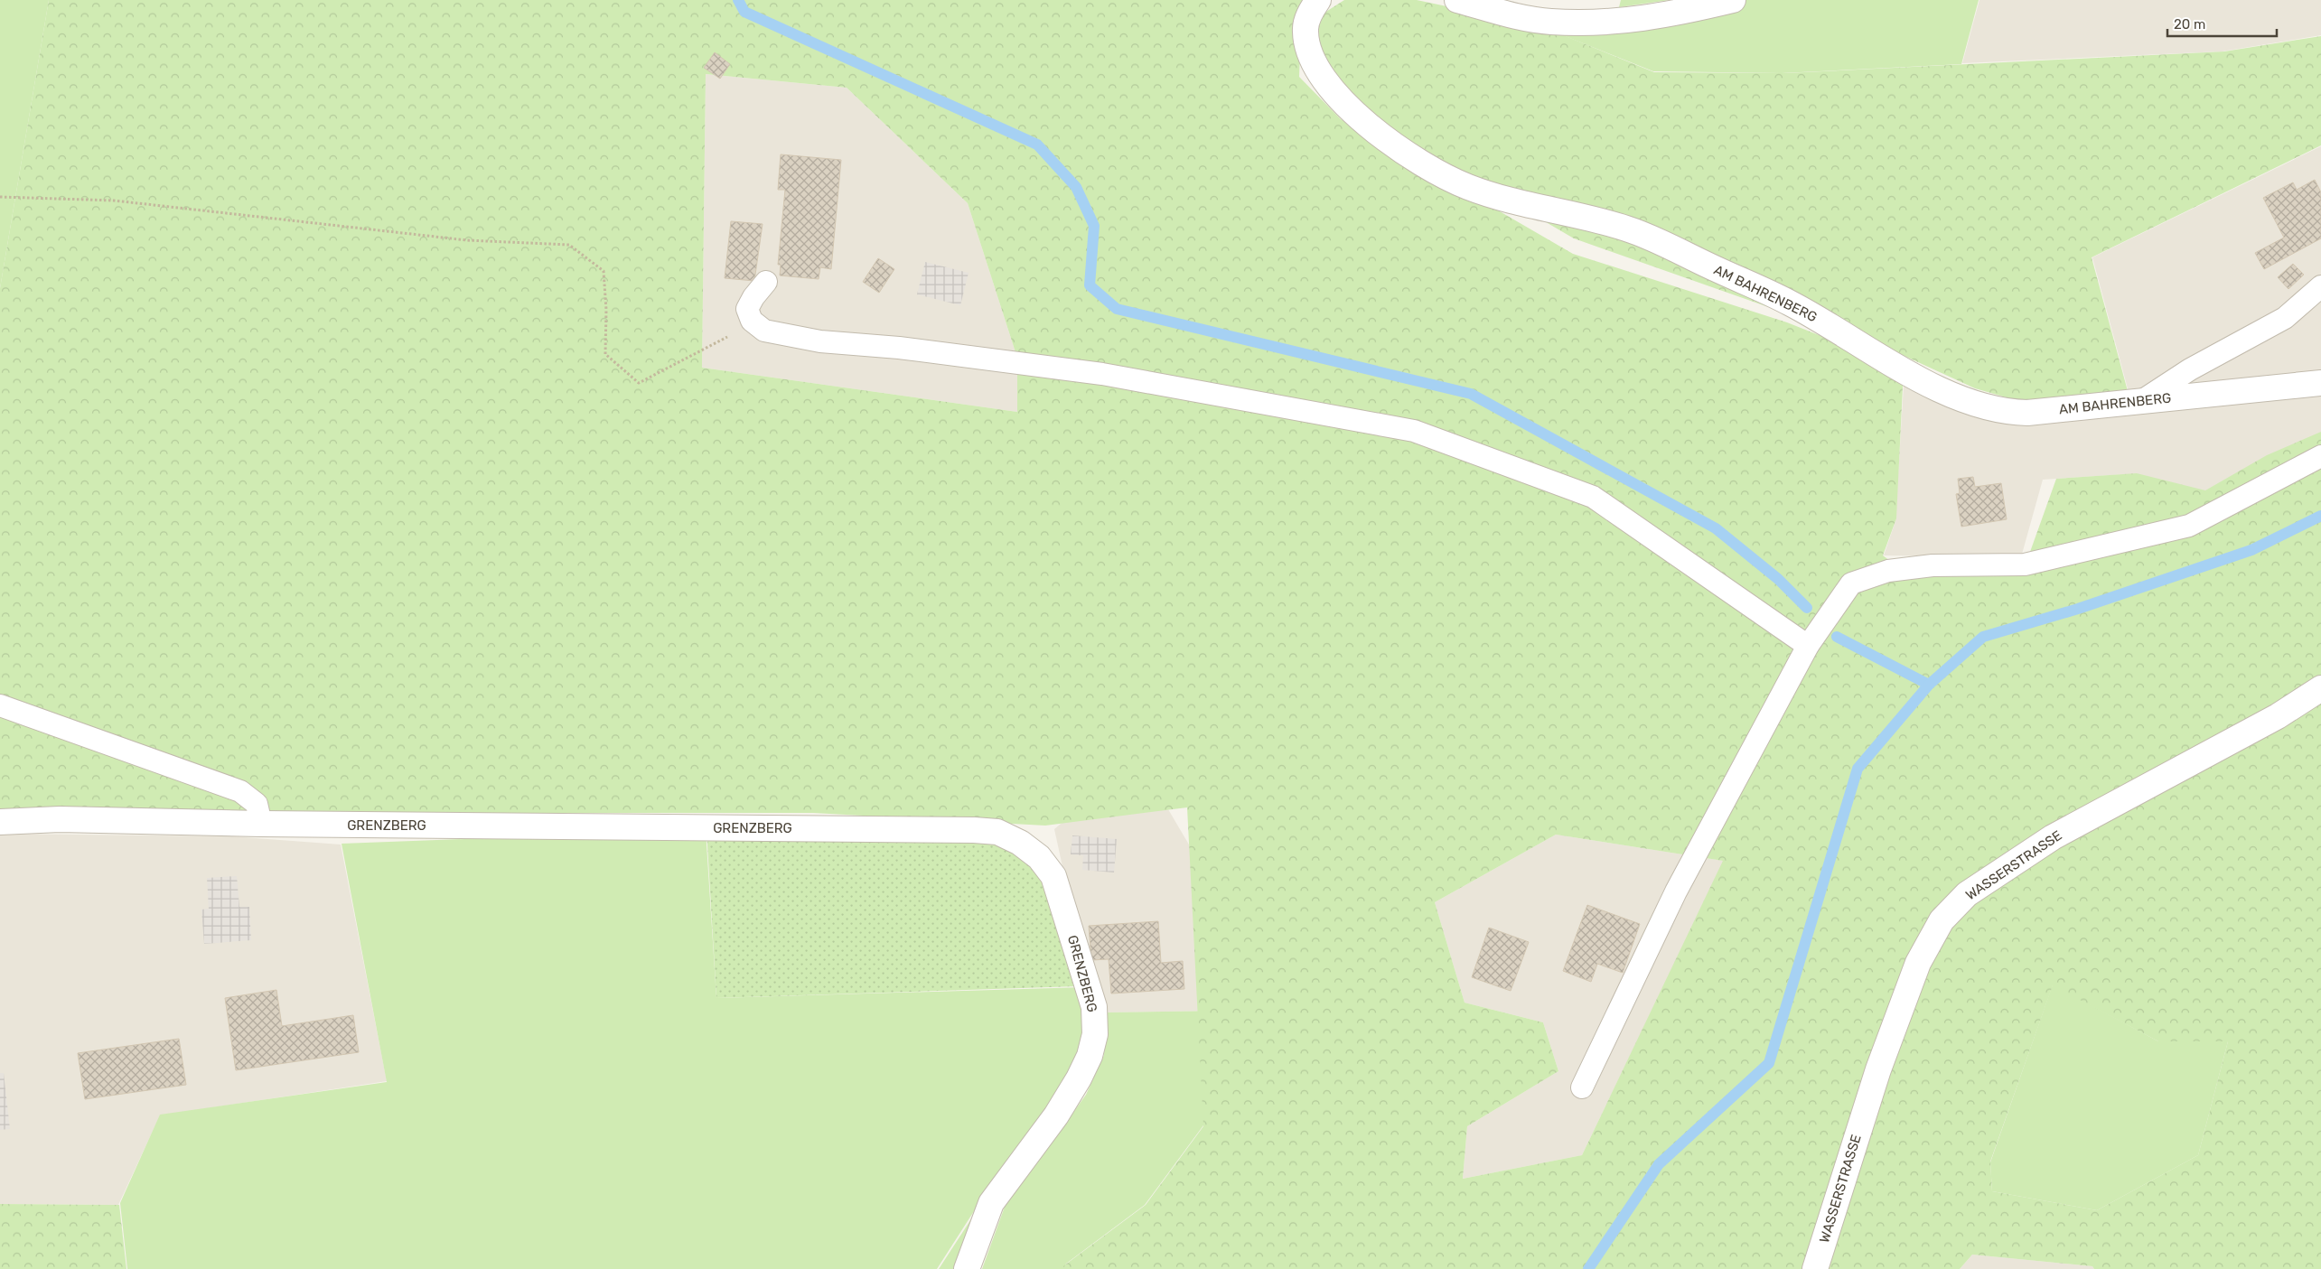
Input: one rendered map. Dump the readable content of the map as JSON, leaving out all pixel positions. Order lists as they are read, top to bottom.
{
  "streets": {
    "street": ["AM BAHRENBERG", "GRENZBERG", "WASSERSTRASSE"]
  },
  "scale_bar": "20 m"
}
